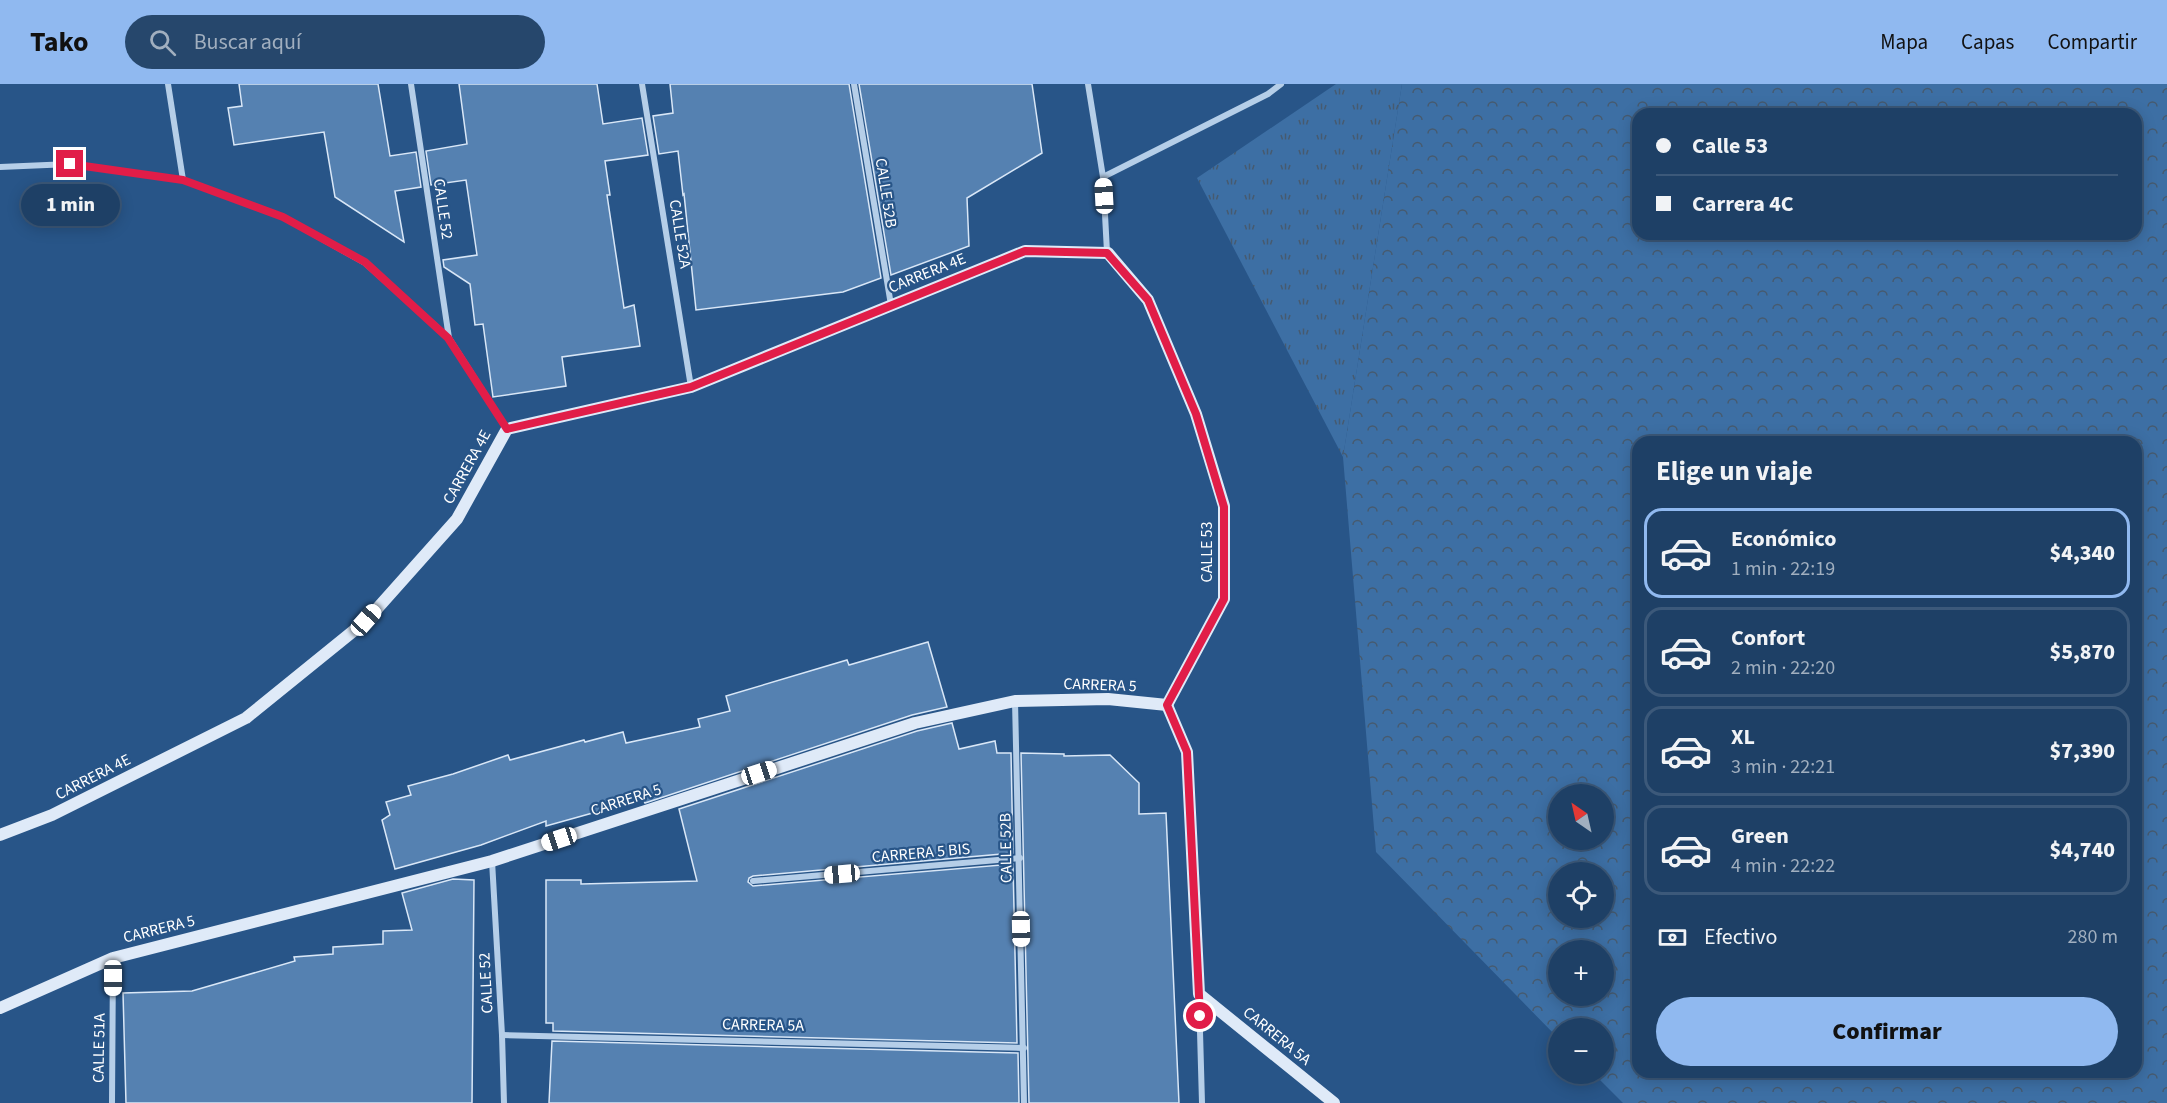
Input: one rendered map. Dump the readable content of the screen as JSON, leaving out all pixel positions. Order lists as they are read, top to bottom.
{
  "streets": {
    "street": [
      "CALLE 52B",
      "CALLE 52",
      "CALLE 52A",
      "CARRERA 4E",
      "CALLE 53",
      "CARRERA 5",
      "CARRERA 5 BIS",
      "CARRERA 5A",
      "CALLE 51A"
    ]
  },
  "crossings": [
    ["CALLE 52B", "CARRERA 4E"],
    ["CALLE 52B", "CARRERA 5"],
    ["CALLE 52B", "CARRERA 5 BIS"],
    ["CALLE 52B", "CARRERA 5A"],
    ["CALLE 52", "CARRERA 5"],
    ["CALLE 52", "CARRERA 5A"],
    ["CALLE 52A", "CARRERA 4E"],
    ["CARRERA 4E", "CALLE 53"],
    ["CALLE 53", "CARRERA 5"],
    ["CARRERA 5", "CALLE 51A"]
  ],
  "north": "top left",
  "page": {
    "header": "Tako",
    "search": "Buscar aquí",
    "nav": ["Mapa", "Capas", "Compartir"],
    "banner": ["Calle 53", "Carrera 4C"],
    "bubble": "1 min",
    "heading": "Elige un viaje",
    "list": [
      {
        "name": "Económico",
        "note": "1 min · 22:19",
        "value": "$4,340"
      },
      {
        "name": "Confort",
        "note": "2 min · 22:20",
        "value": "$5,870"
      },
      {
        "name": "XL",
        "note": "3 min · 22:21",
        "value": "$7,390"
      },
      {
        "name": "Green",
        "note": "4 min · 22:22",
        "value": "$4,740"
      }
    ],
    "map_buttons": ["+", "−"],
    "pay": ["Efectivo", "280 m"],
    "buttons": "Confirmar"
  }
}
